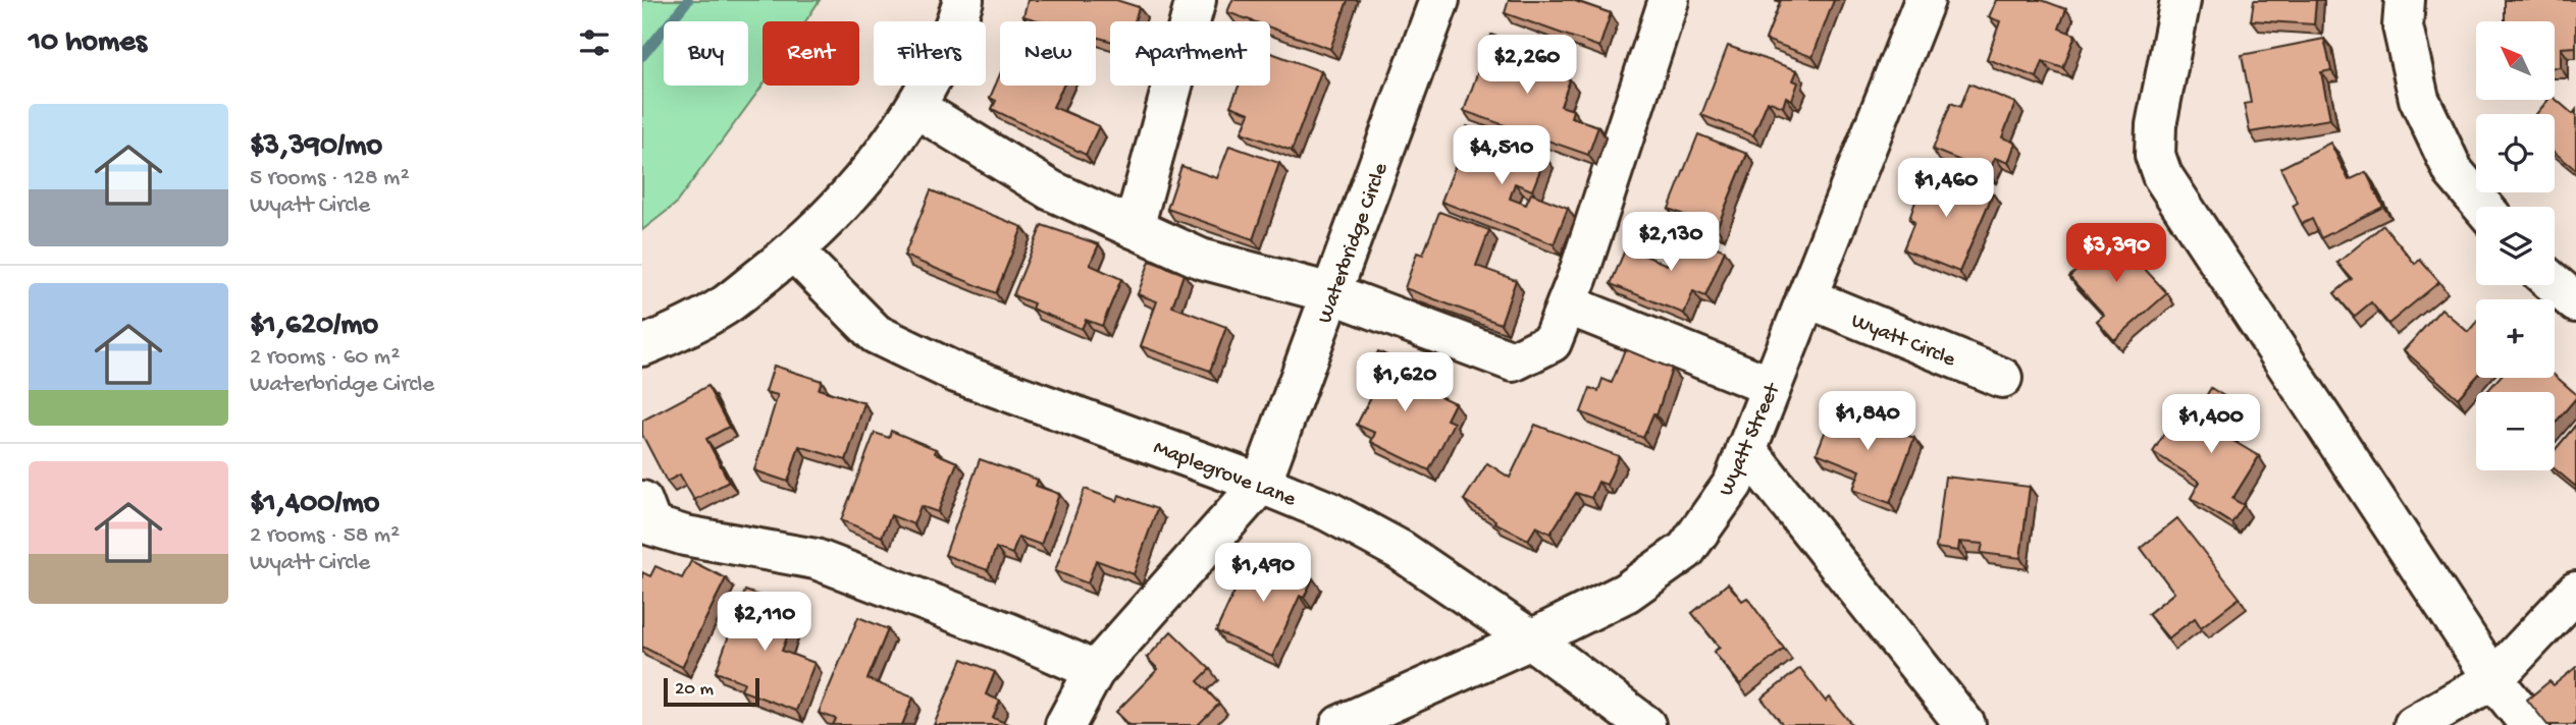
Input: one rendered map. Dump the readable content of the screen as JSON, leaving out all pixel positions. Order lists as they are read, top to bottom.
{
  "streets": {
    "street": [
      "Waterbridge Circle",
      "Wyatt Circle",
      "Wyatt Street",
      "Maplegrove Lane"
    ]
  },
  "crossings": [
    ["Waterbridge Circle", "Maplegrove Lane"],
    ["Wyatt Circle", "Wyatt Street"],
    ["Wyatt Street", "Maplegrove Lane"]
  ],
  "scale_bar": "20 m",
  "north": "top left",
  "page": {
    "heading": "10 homes",
    "map_buttons": ["+", "−"],
    "chip": [
      "Buy",
      "Rent",
      "Filters",
      "New",
      "Apartment"
    ],
    "price": [
      "$2,260",
      "$4,510",
      "$1,460",
      "$2,130",
      "$3,390",
      "$1,620",
      "$1,840",
      "$1,400",
      "$1,490",
      "$2,110"
    ],
    "list": [
      {
        "name": "$3,390/mo",
        "note": "5 rooms · 128 m² · Wyatt Circle"
      },
      {
        "name": "$1,620/mo",
        "note": "2 rooms · 60 m² · Waterbridge Circle"
      },
      {
        "name": "$1,400/mo",
        "note": "2 rooms · 58 m² · Wyatt Circle"
      }
    ],
    "scale": "20 m"
  }
}
